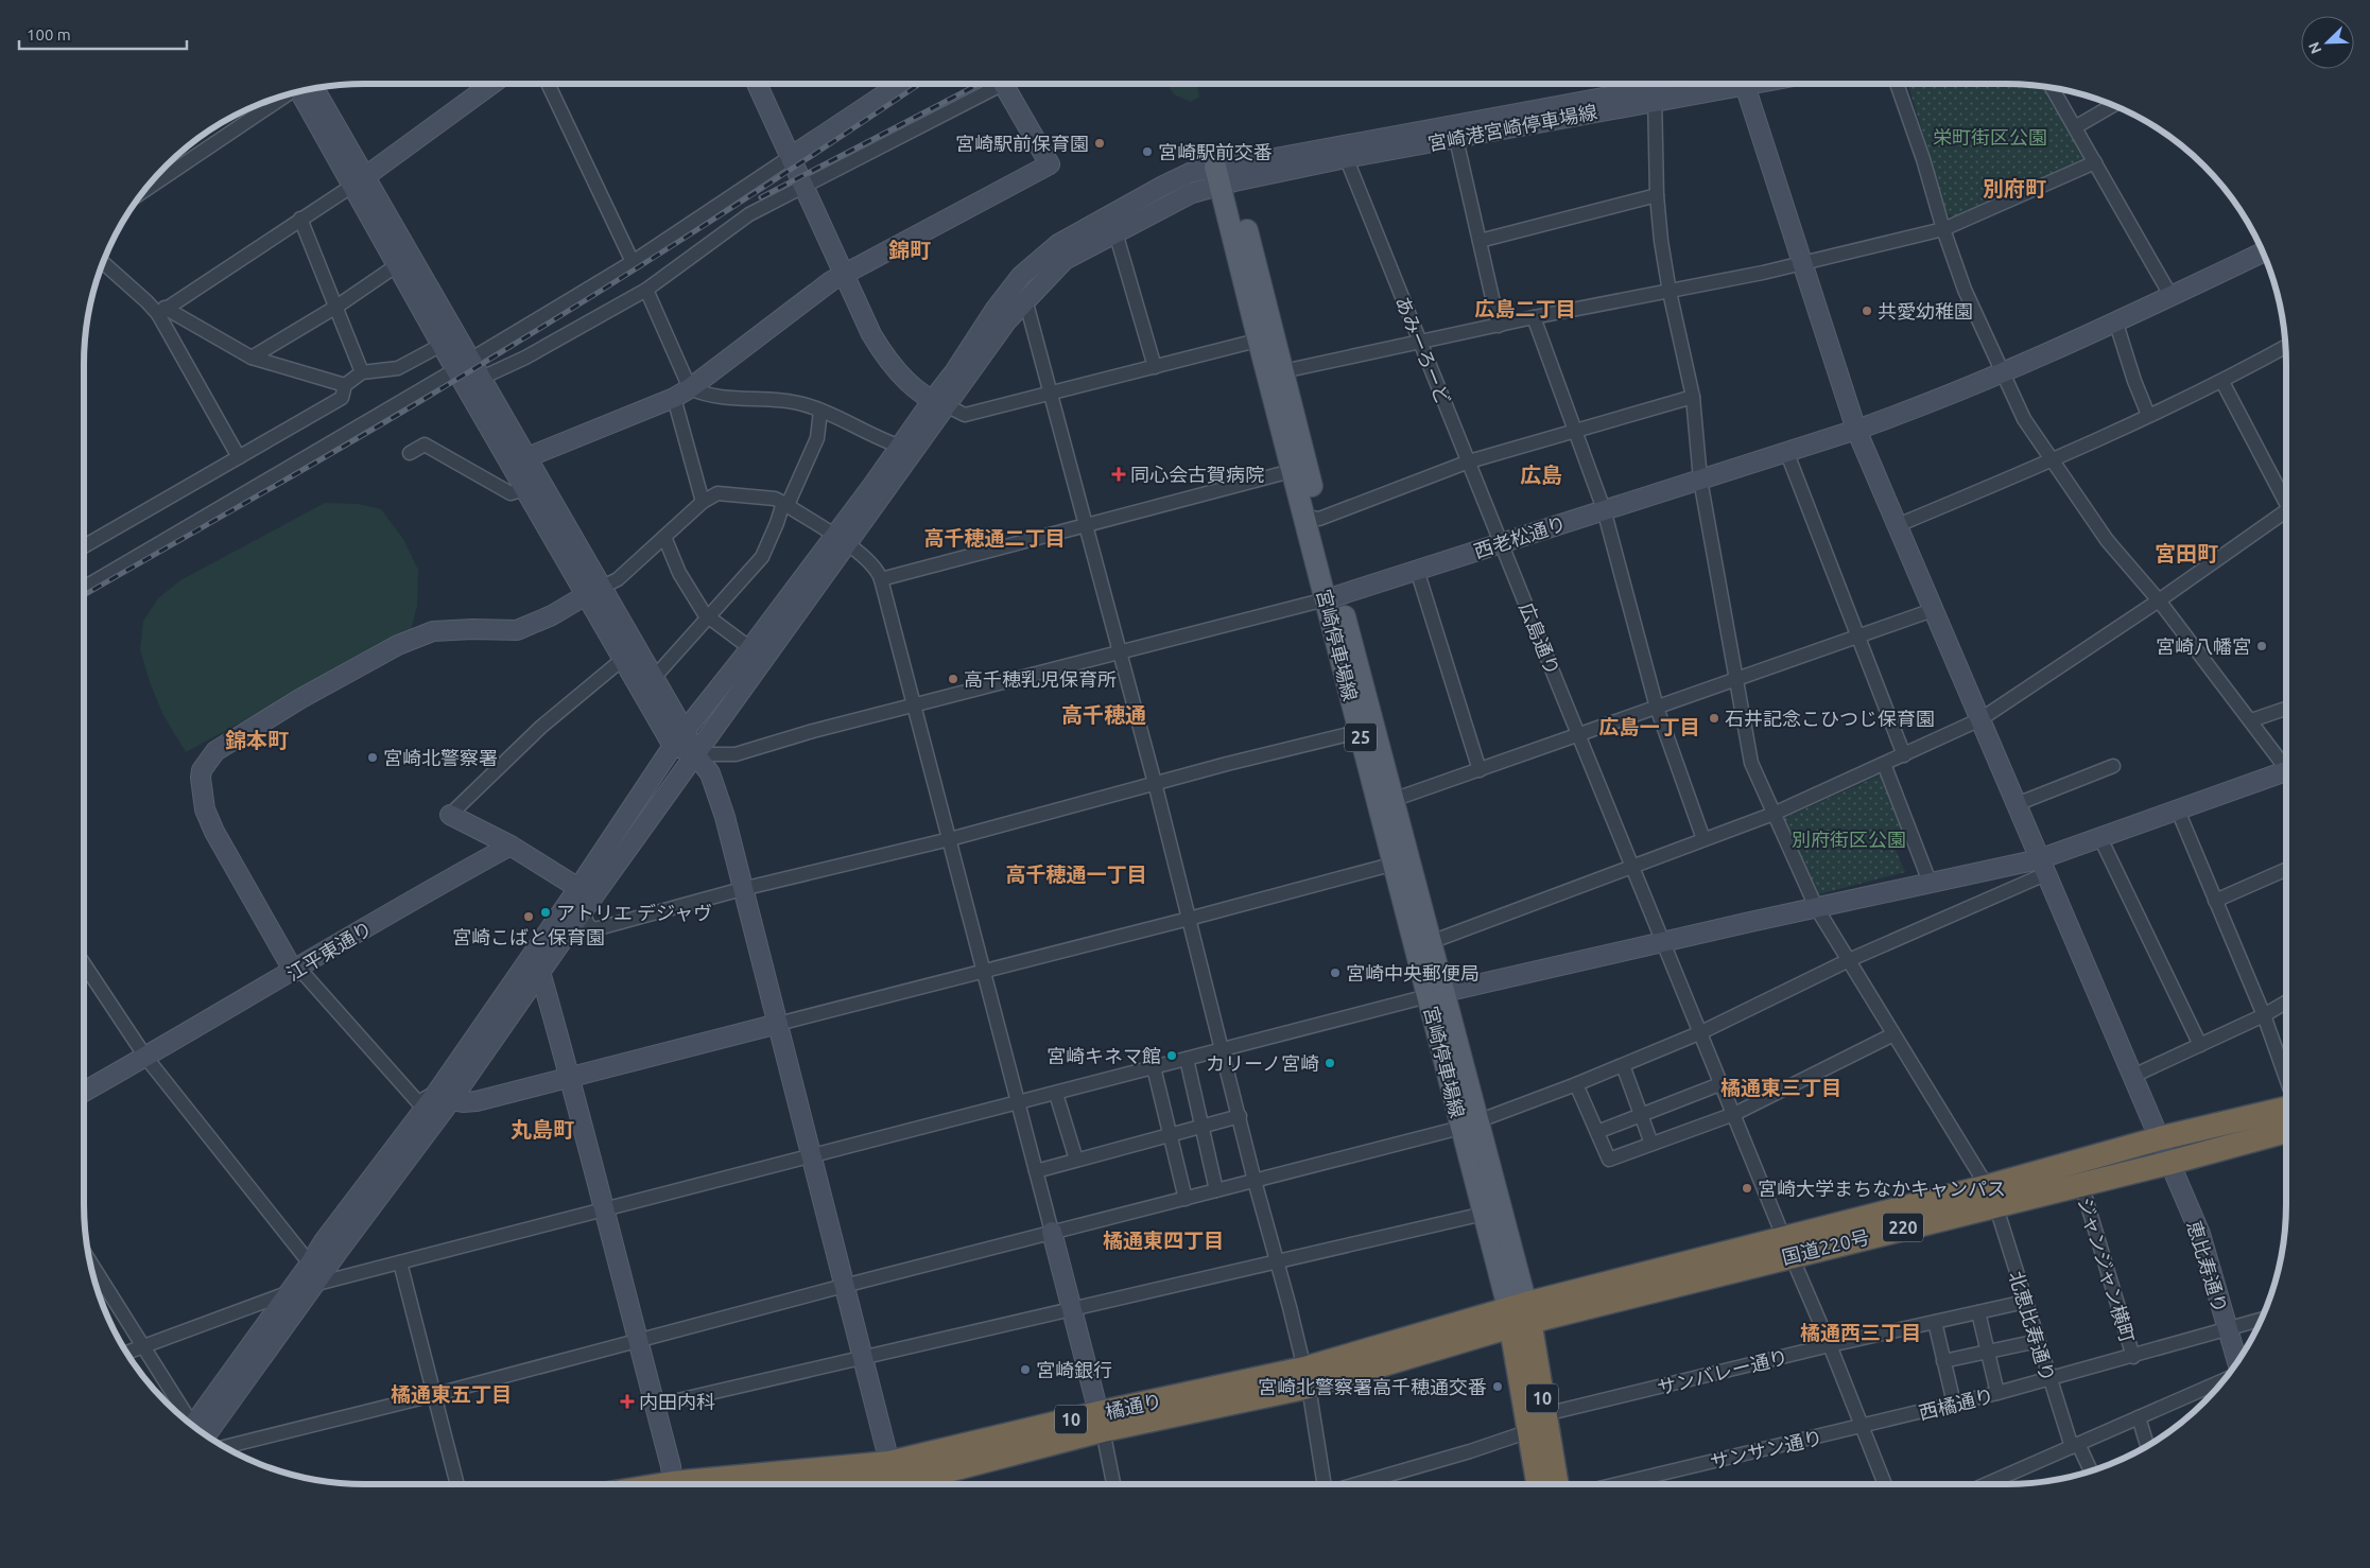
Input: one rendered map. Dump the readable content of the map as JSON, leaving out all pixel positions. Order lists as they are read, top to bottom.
{
  "streets": {
    "highway": [
      "220",
      "国道220号",
      "10",
      "橘通り"
    ],
    "main road": ["宮崎停車場線", "25"],
    "street": [
      "宮崎港宮崎停車場線",
      "あみーろーど",
      "西老松通り",
      "広島通り",
      "江平東通り",
      "恵比寿通り",
      "ジャンジャン横町",
      "北恵比寿通り",
      "サンバレー通り",
      "西橘通り",
      "サンサン通り"
    ]
  },
  "crossings": [
    ["宮崎港宮崎停車場線", "あみーろーど"],
    ["宮崎港宮崎停車場線", "宮崎停車場線"],
    ["宮崎港宮崎停車場線", "北恵比寿通り"],
    ["あみーろーど", "西老松通り"],
    ["あみーろーど", "広島通り"],
    ["西老松通り", "広島通り"],
    ["西老松通り", "宮崎停車場線"],
    ["西老松通り", "恵比寿通り"],
    ["西老松通り", "北恵比寿通り"],
    ["広島通り", "国道220号"],
    ["広島通り", "サンバレー通り"],
    ["広島通り", "西橘通り"],
    ["広島通り", "サンサン通り"],
    ["宮崎停車場線", "国道220号"],
    ["宮崎停車場線", "10"],
    ["宮崎停車場線", "橘通り"],
    ["国道220号", "恵比寿通り"],
    ["国道220号", "ジャンジャン横町"],
    ["国道220号", "北恵比寿通り"],
    ["国道220号", "10"],
    ["国道220号", "橘通り"],
    ["恵比寿通り", "西橘通り"],
    ["ジャンジャン横町", "西橘通り"],
    ["北恵比寿通り", "サンバレー通り"],
    ["北恵比寿通り", "西橘通り"],
    ["サンバレー通り", "10"],
    ["10", "橘通り"],
    ["西橘通り", "サンサン通り"]
  ],
  "districts": [
    "別府町",
    "錦町",
    "広島二丁目",
    "広島",
    "高千穂通二丁目",
    "宮田町",
    "高千穂通",
    "広島一丁目",
    "錦本町",
    "高千穂通一丁目",
    "橘通東三丁目",
    "丸島町",
    "橘通東四丁目",
    "橘通西三丁目",
    "橘通東五丁目"
  ],
  "parks": ["栄町街区公園", "別府街区公園"],
  "places": {
    "other": [
      "宮崎駅前保育園",
      "宮崎駅前交番",
      "共愛幼稚園",
      "宮崎八幡宮",
      "高千穂乳児保育所",
      "石井記念こひつじ保育園",
      "宮崎北警察署",
      "アトリエ デジャヴ",
      "宮崎こばと保育園",
      "宮崎中央郵便局",
      "宮崎キネマ館",
      "カリーノ宮崎",
      "宮崎大学まちなかキャンパス",
      "宮崎銀行",
      "宮崎北警察署高千穂通交番"
    ],
    "health": ["同心会古賀病院", "内田内科"]
  },
  "scale_bar": "100 m",
  "north": "bottom left"
}
